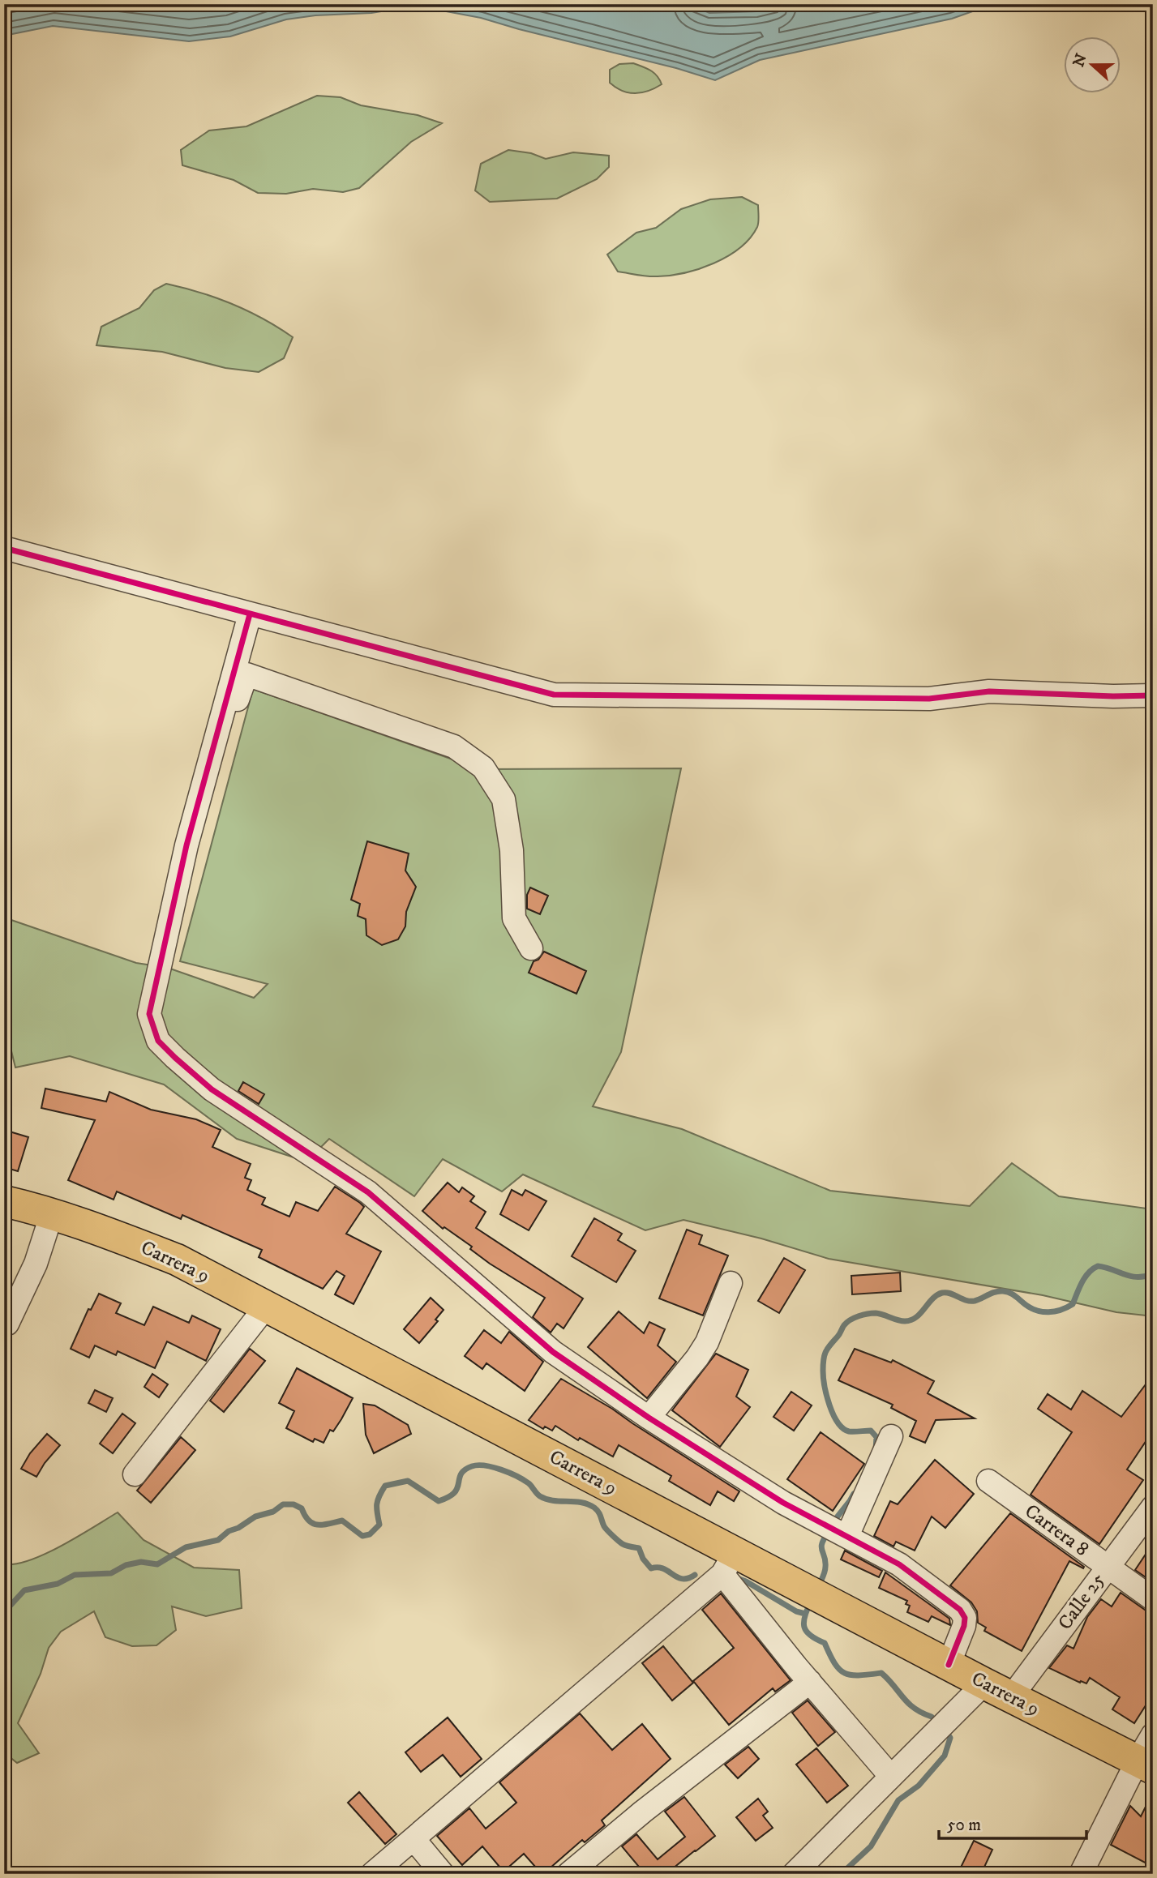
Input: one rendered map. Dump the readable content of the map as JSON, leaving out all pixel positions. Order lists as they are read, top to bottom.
{
  "streets": {
    "highway": ["Carrera 9"],
    "street": ["Carrera 8", "Calle 25"]
  },
  "crossings": [
    ["Carrera 9", "Calle 25"],
    ["Carrera 8", "Calle 25"]
  ],
  "scale_bar": "50 m",
  "north": "left"
}
